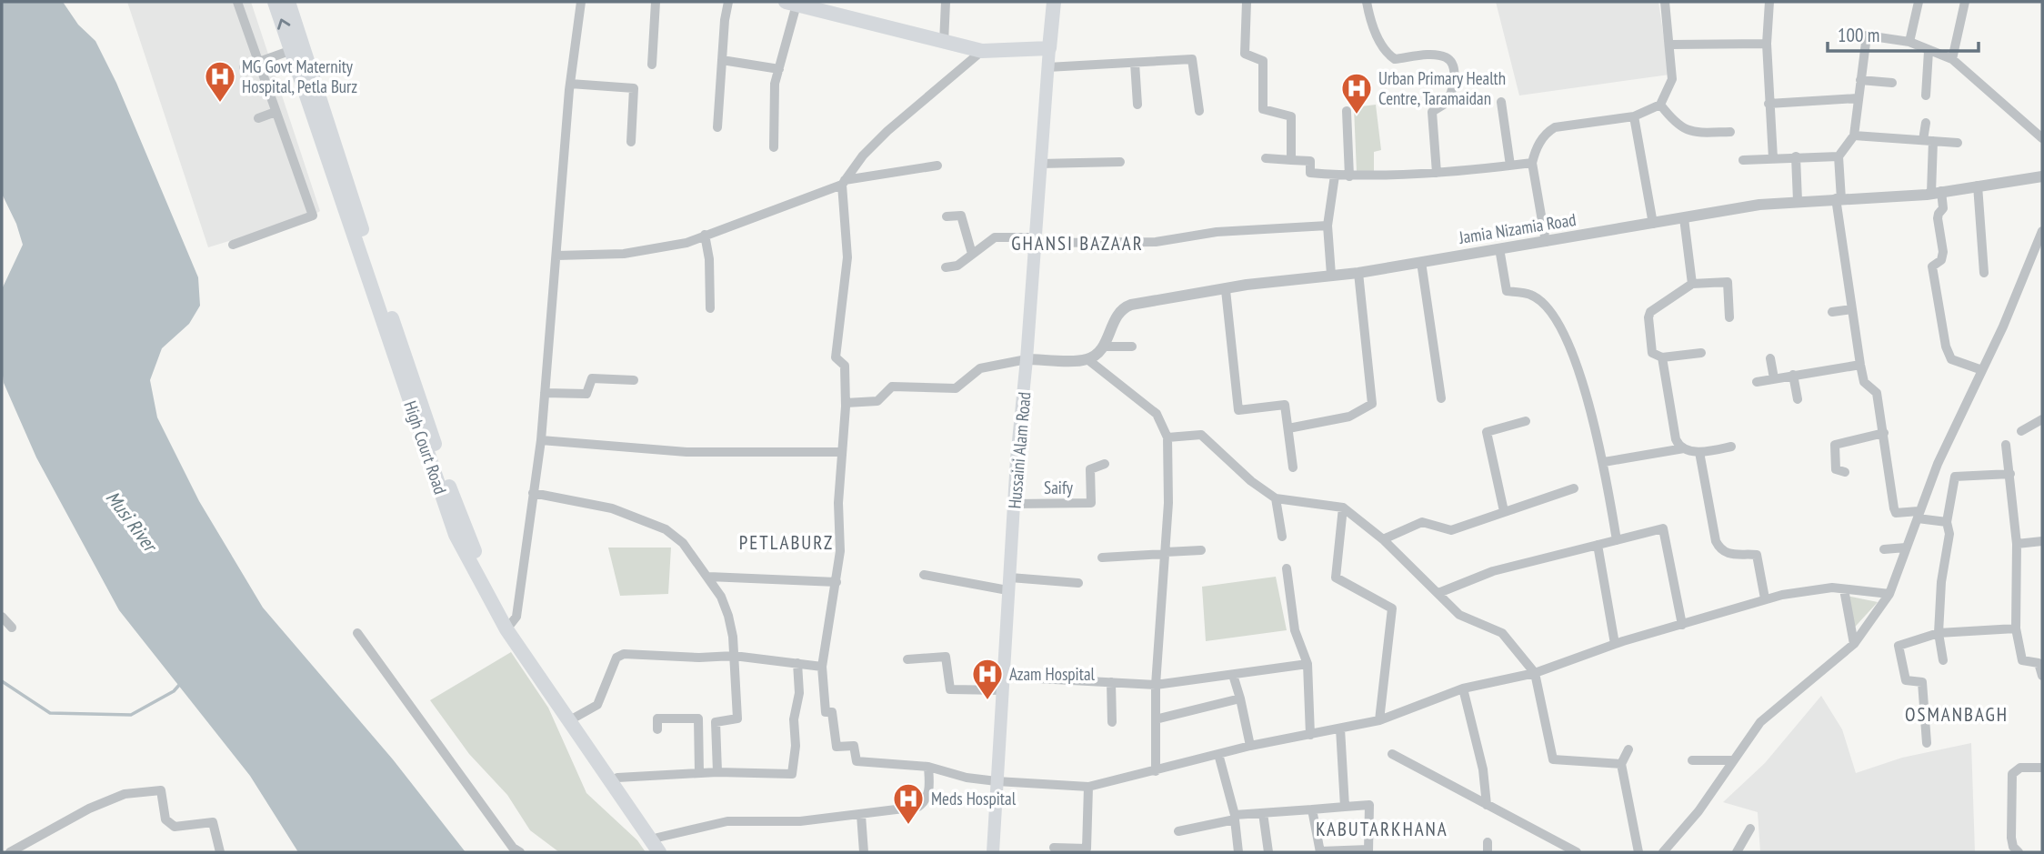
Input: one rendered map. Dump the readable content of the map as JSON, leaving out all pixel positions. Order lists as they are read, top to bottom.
{
  "streets": {
    "main road": ["High Court Road", "Hussaini Alam Road"],
    "street": ["Jamia Nizamia Road", "Saify"]
  },
  "crossings": [
    ["Hussaini Alam Road", "Saify"]
  ],
  "districts": [
    "GHANSI BAZAAR",
    "PETLABURZ",
    "OSMANBAGH",
    "KABUTARKHANA"
  ],
  "water": ["Musi River"],
  "places": {
    "hospital": [
      "MG Govt Maternity Hospital, Petla Burz",
      "Urban Primary Health Centre, Taramaidan",
      "Azam Hospital",
      "Meds Hospital"
    ]
  },
  "scale_bar": "100 m"
}
